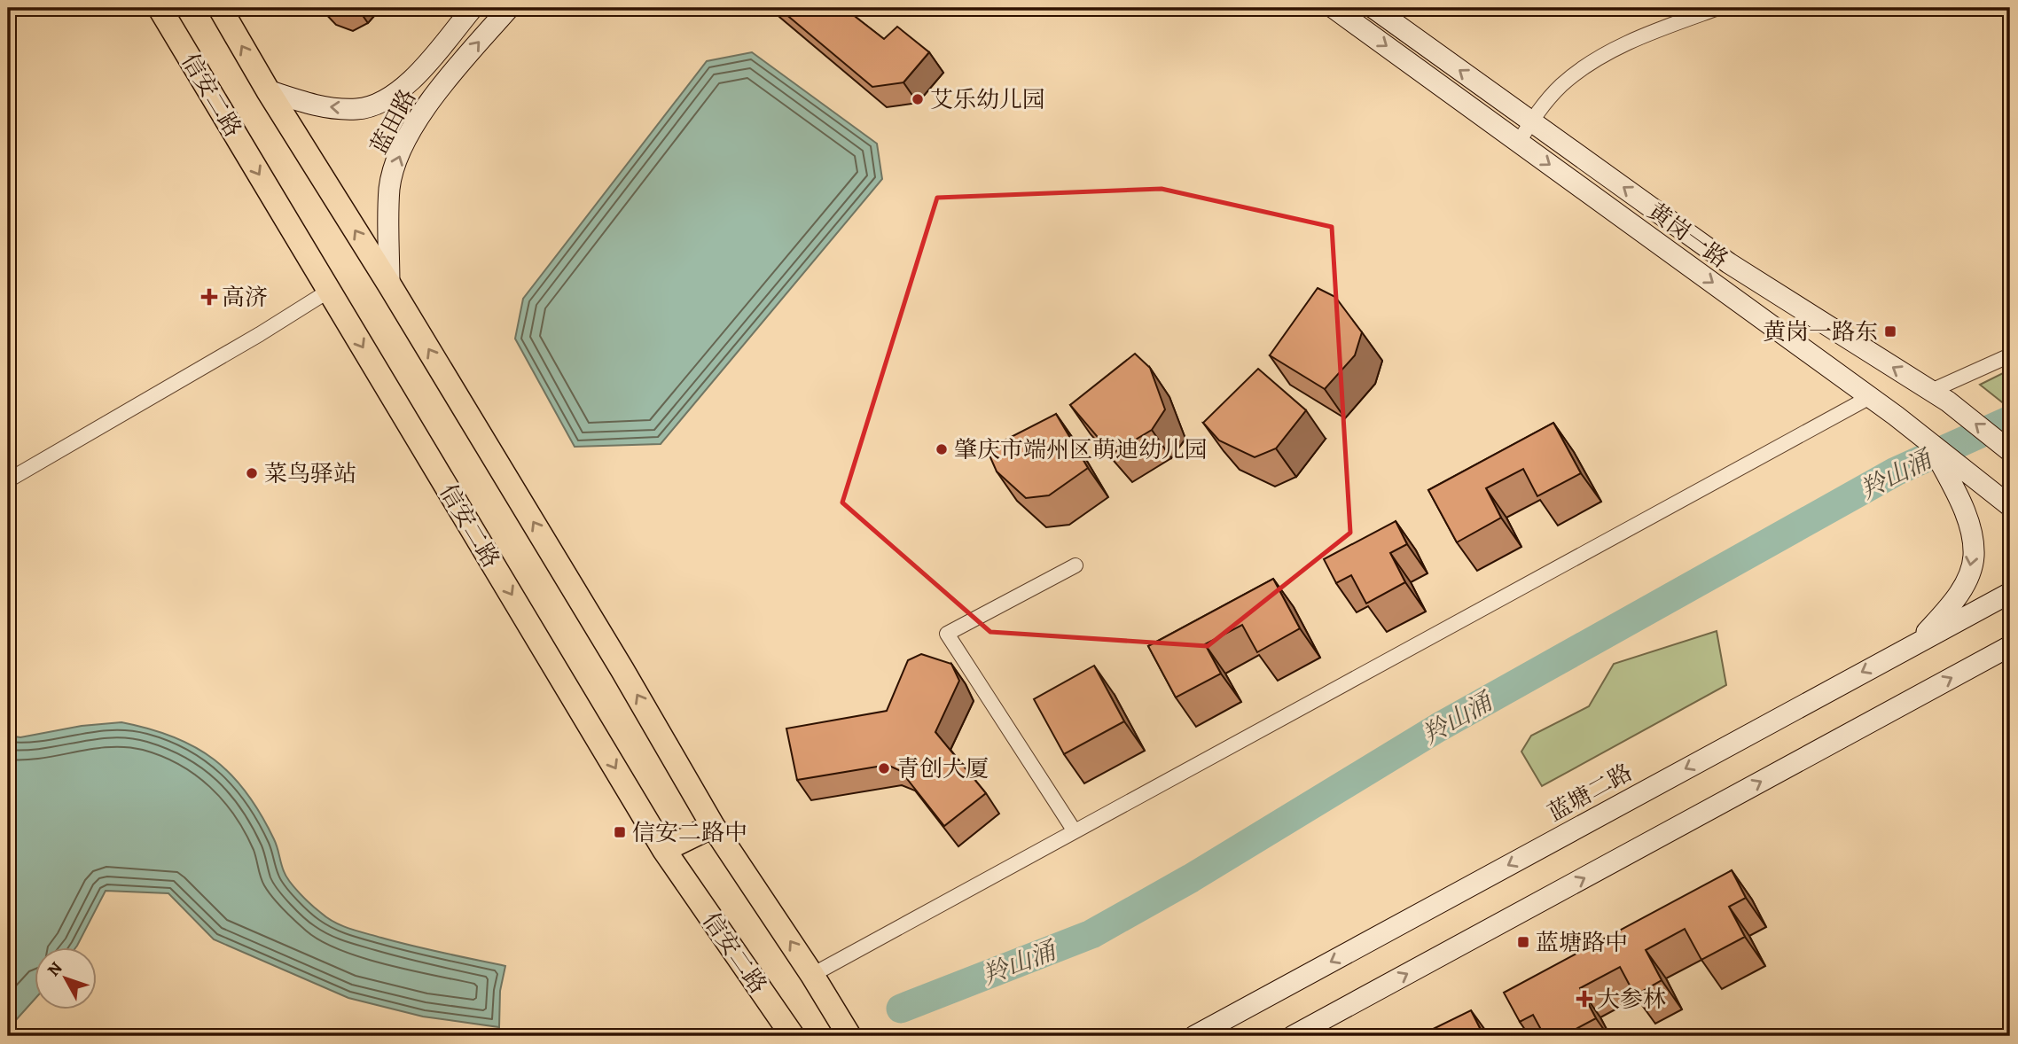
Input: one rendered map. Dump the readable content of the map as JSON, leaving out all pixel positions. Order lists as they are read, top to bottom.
{
  "streets": {
    "main road": [
      "信安二路",
      "蓝田路",
      "黄岗一路",
      "蓝塘二路"
    ]
  },
  "water": ["羚山涌"],
  "places": {
    "other": [
      "艾乐幼儿园",
      "肇庆市端州区萌迪幼儿园",
      "菜鸟驿站",
      "青创大厦"
    ],
    "health": ["高济", "大参林"],
    "transit": ["黄岗一路东", "信安二路中", "蓝塘路中"]
  },
  "north": "top left"
}
